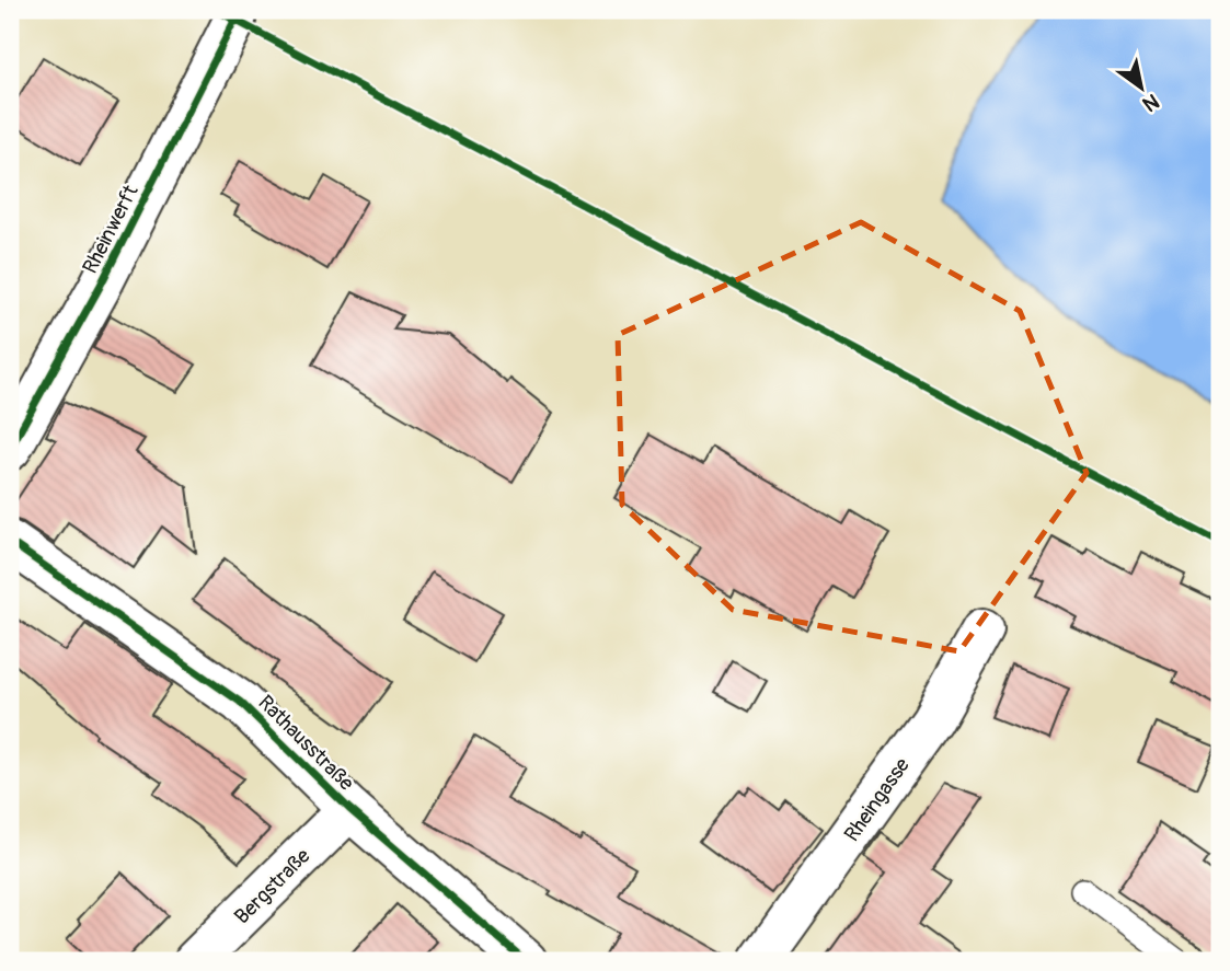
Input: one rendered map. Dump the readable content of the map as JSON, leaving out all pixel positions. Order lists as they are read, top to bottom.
{
  "streets": {
    "street": [
      "Rheinwerft",
      "Rathausstraße",
      "Rheingasse",
      "Bergstraße"
    ]
  },
  "crossings": [
    ["Rathausstraße", "Bergstraße"]
  ],
  "north": "bottom right"
}
